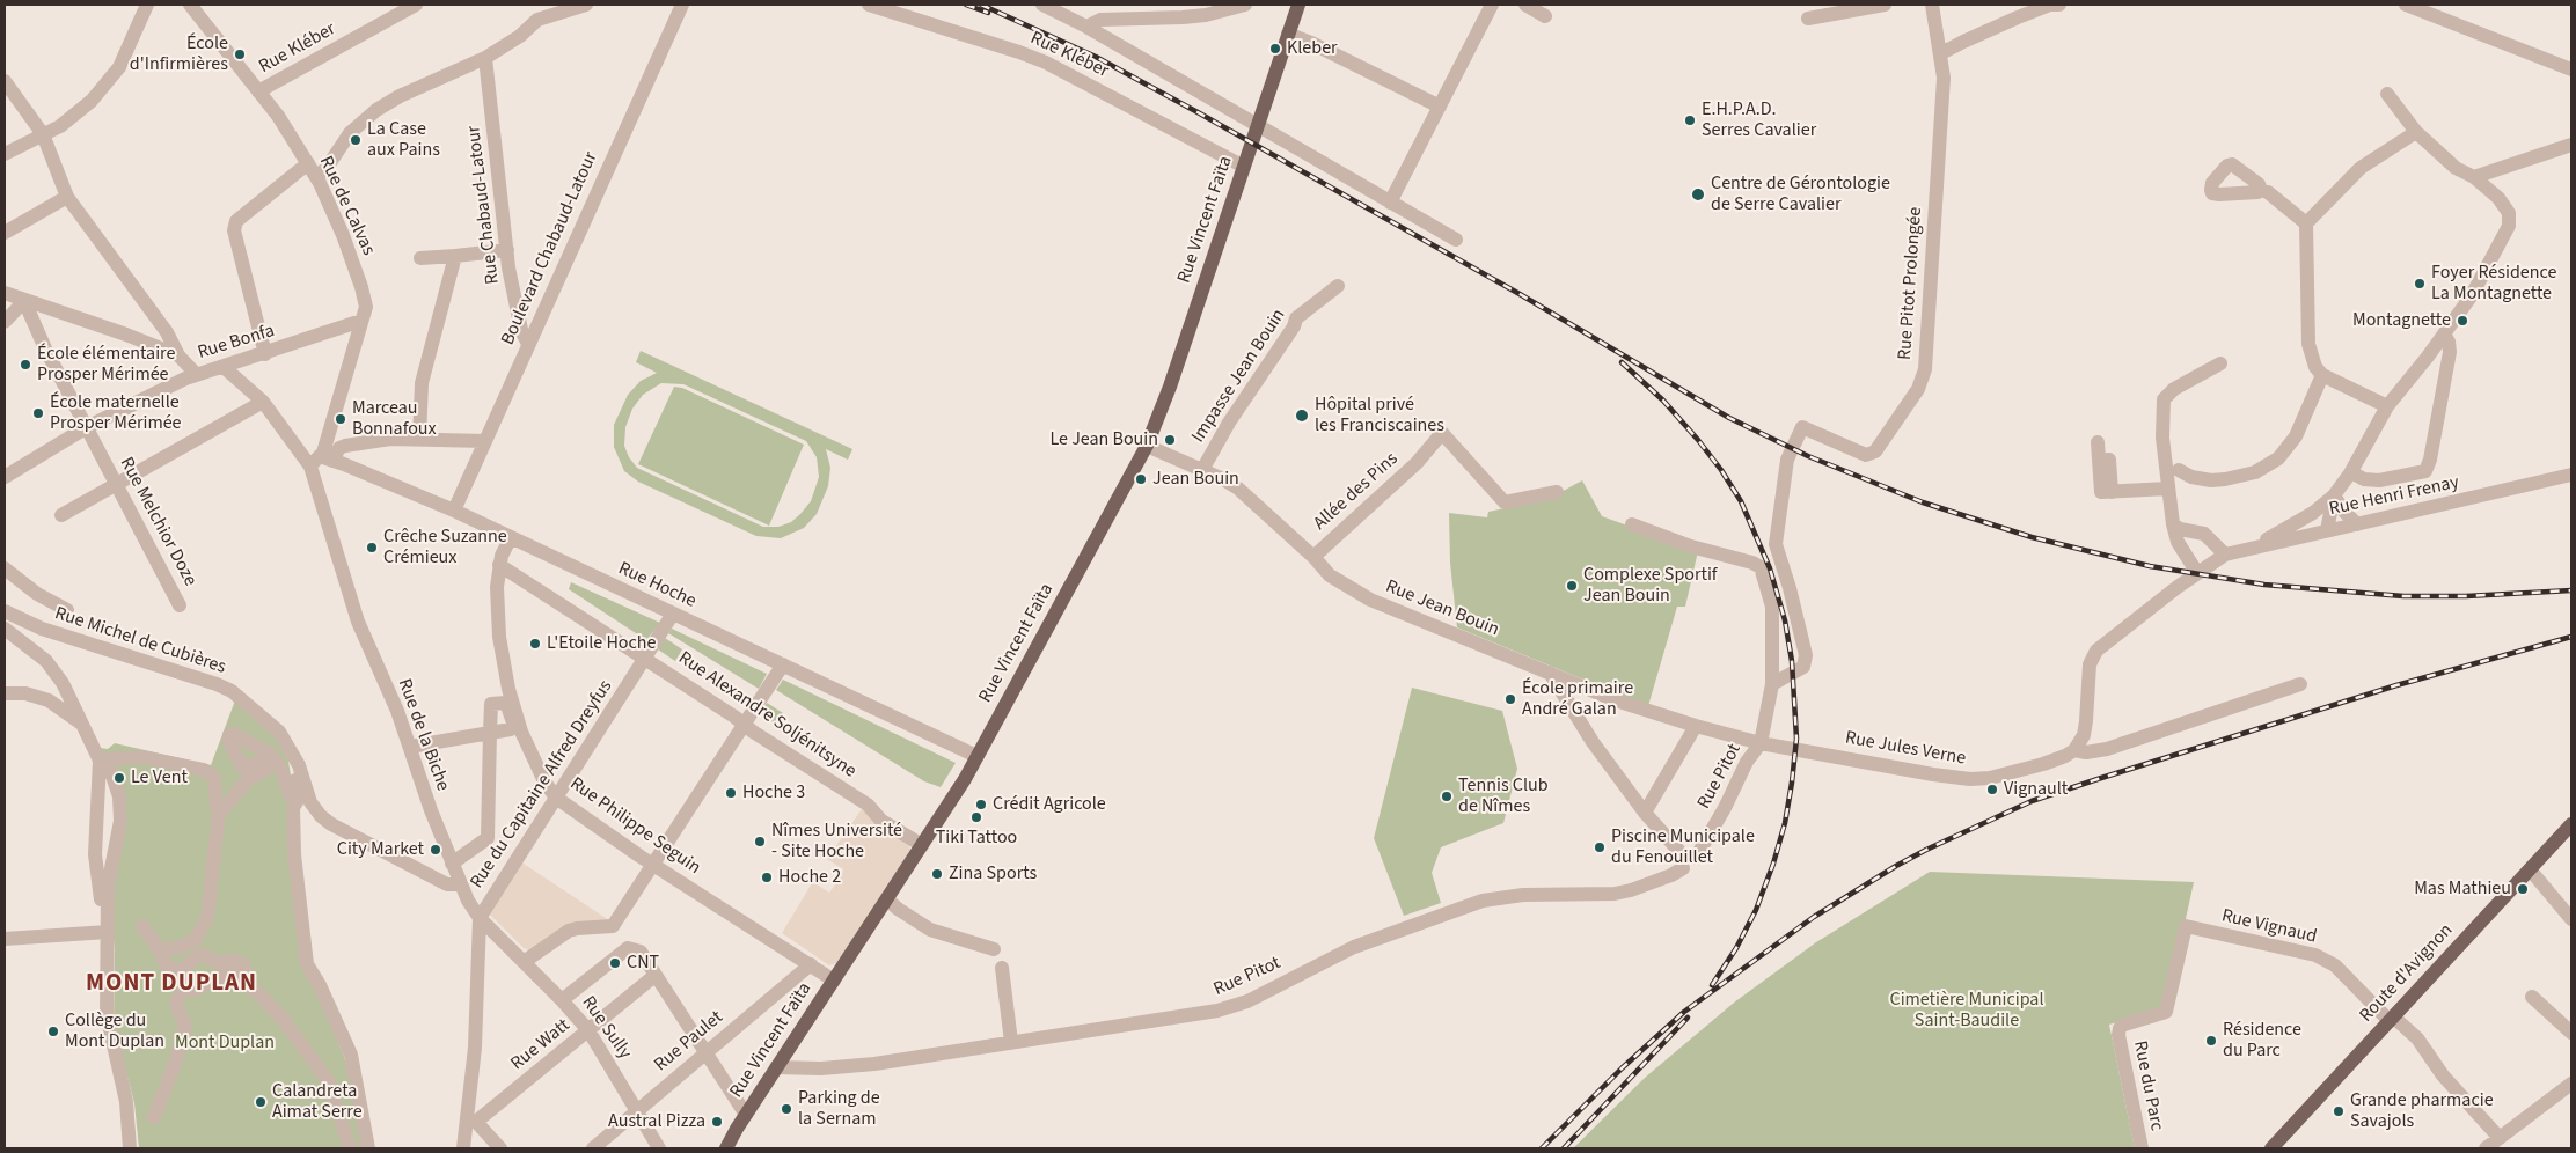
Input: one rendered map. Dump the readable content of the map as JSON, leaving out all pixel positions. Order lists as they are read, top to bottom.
{
  "streets": {
    "main road": ["Rue Vincent Faïta", "Route d'Avignon"],
    "street": [
      "Rue Kléber",
      "Rue Chabaud-Latour",
      "Rue de Calvas",
      "Boulevard Chabaud-Latour",
      "Rue Pitot Prolongée",
      "Rue Bonfa",
      "Impasse Jean Bouin",
      "Allée des Pins",
      "Rue Henri Frenay",
      "Rue Melchior Doze",
      "Rue Hoche",
      "Rue Jean Bouin",
      "Rue Michel de Cubières",
      "Rue Alexandre Soljénitsyne",
      "Rue de la Biche",
      "Rue Jules Verne",
      "Rue Pitot",
      "Rue du Capitaine Alfred Dreyfus",
      "Rue Philippe Seguin",
      "Rue Vignaud",
      "Rue Sully",
      "Rue Paulet",
      "Rue Watt",
      "Rue du Parc"
    ]
  },
  "crossings": [
    ["Rue Kléber", "Rue de Calvas"],
    ["Rue Kléber", "Rue Vincent Faïta"],
    ["Rue Chabaud-Latour", "Boulevard Chabaud-Latour"],
    ["Rue de Calvas", "Rue Bonfa"],
    ["Rue de Calvas", "Rue Hoche"],
    ["Rue de Calvas", "Rue de la Biche"],
    ["Rue Vincent Faïta", "Rue Hoche"],
    ["Rue Vincent Faïta", "Rue Jean Bouin"],
    ["Rue Vincent Faïta", "Rue Alexandre Soljénitsyne"],
    ["Rue Vincent Faïta", "Rue Pitot"],
    ["Rue Vincent Faïta", "Rue Philippe Seguin"],
    ["Boulevard Chabaud-Latour", "Rue Hoche"],
    ["Rue Bonfa", "Rue Melchior Doze"],
    ["Rue Bonfa", "Rue de la Biche"],
    ["Impasse Jean Bouin", "Rue Jean Bouin"],
    ["Allée des Pins", "Rue Jean Bouin"],
    ["Rue Henri Frenay", "Rue Jules Verne"],
    ["Rue Hoche", "Rue de la Biche"],
    ["Rue Hoche", "Rue du Capitaine Alfred Dreyfus"],
    ["Rue Hoche", "Rue Philippe Seguin"],
    ["Rue Jean Bouin", "Rue Jules Verne"],
    ["Rue Jean Bouin", "Rue Pitot"],
    ["Rue Michel de Cubières", "Rue de la Biche"],
    ["Rue Alexandre Soljénitsyne", "Rue du Capitaine Alfred Dreyfus"],
    ["Rue Alexandre Soljénitsyne", "Rue Philippe Seguin"],
    ["Rue de la Biche", "Rue du Capitaine Alfred Dreyfus"],
    ["Rue de la Biche", "Rue Sully"],
    ["Rue Jules Verne", "Rue Pitot"],
    ["Rue du Capitaine Alfred Dreyfus", "Rue Philippe Seguin"],
    ["Rue du Capitaine Alfred Dreyfus", "Rue Sully"],
    ["Rue Philippe Seguin", "Rue Paulet"],
    ["Rue Vignaud", "Route d'Avignon"],
    ["Rue Vignaud", "Rue du Parc"],
    ["Rue Sully", "Rue Paulet"],
    ["Rue Sully", "Rue Watt"]
  ],
  "districts": ["MONT DUPLAN"],
  "parks": ["Cimetière Municipal Saint-Baudile", "Mont Duplan"],
  "places": [
    "Kleber",
    "École d'Infirmières",
    "E.H.P.A.D. Serres Cavalier",
    "La Case aux Pains",
    "Centre de Gérontologie de Serre Cavalier",
    "Foyer Résidence La Montagnette",
    "Montagnette",
    "École élémentaire Prosper Mérimée",
    "École maternelle Prosper Mérimée",
    "Hôpital privé les Franciscaines",
    "Marceau Bonnafoux",
    "Le Jean Bouin",
    "Jean Bouin",
    "Crêche Suzanne Crémieux",
    "Complexe Sportif Jean Bouin",
    "L'Etoile Hoche",
    "École primaire André Galan",
    "Le Vent",
    "Vignault",
    "Hoche 3",
    "Tennis Club de Nîmes",
    "Crédit Agricole",
    "Tiki Tattoo",
    "Nîmes Université - Site Hoche",
    "Piscine Municipale du Fenouillet",
    "City Market",
    "Zina Sports",
    "Hoche 2",
    "Mas Mathieu",
    "CNT",
    "Collège du Mont Duplan",
    "Résidence du Parc",
    "Calandreta Aimat Serre",
    "Parking de la Sernam",
    "Grande pharmacie Savajols",
    "Austral Pizza"
  ]
}
